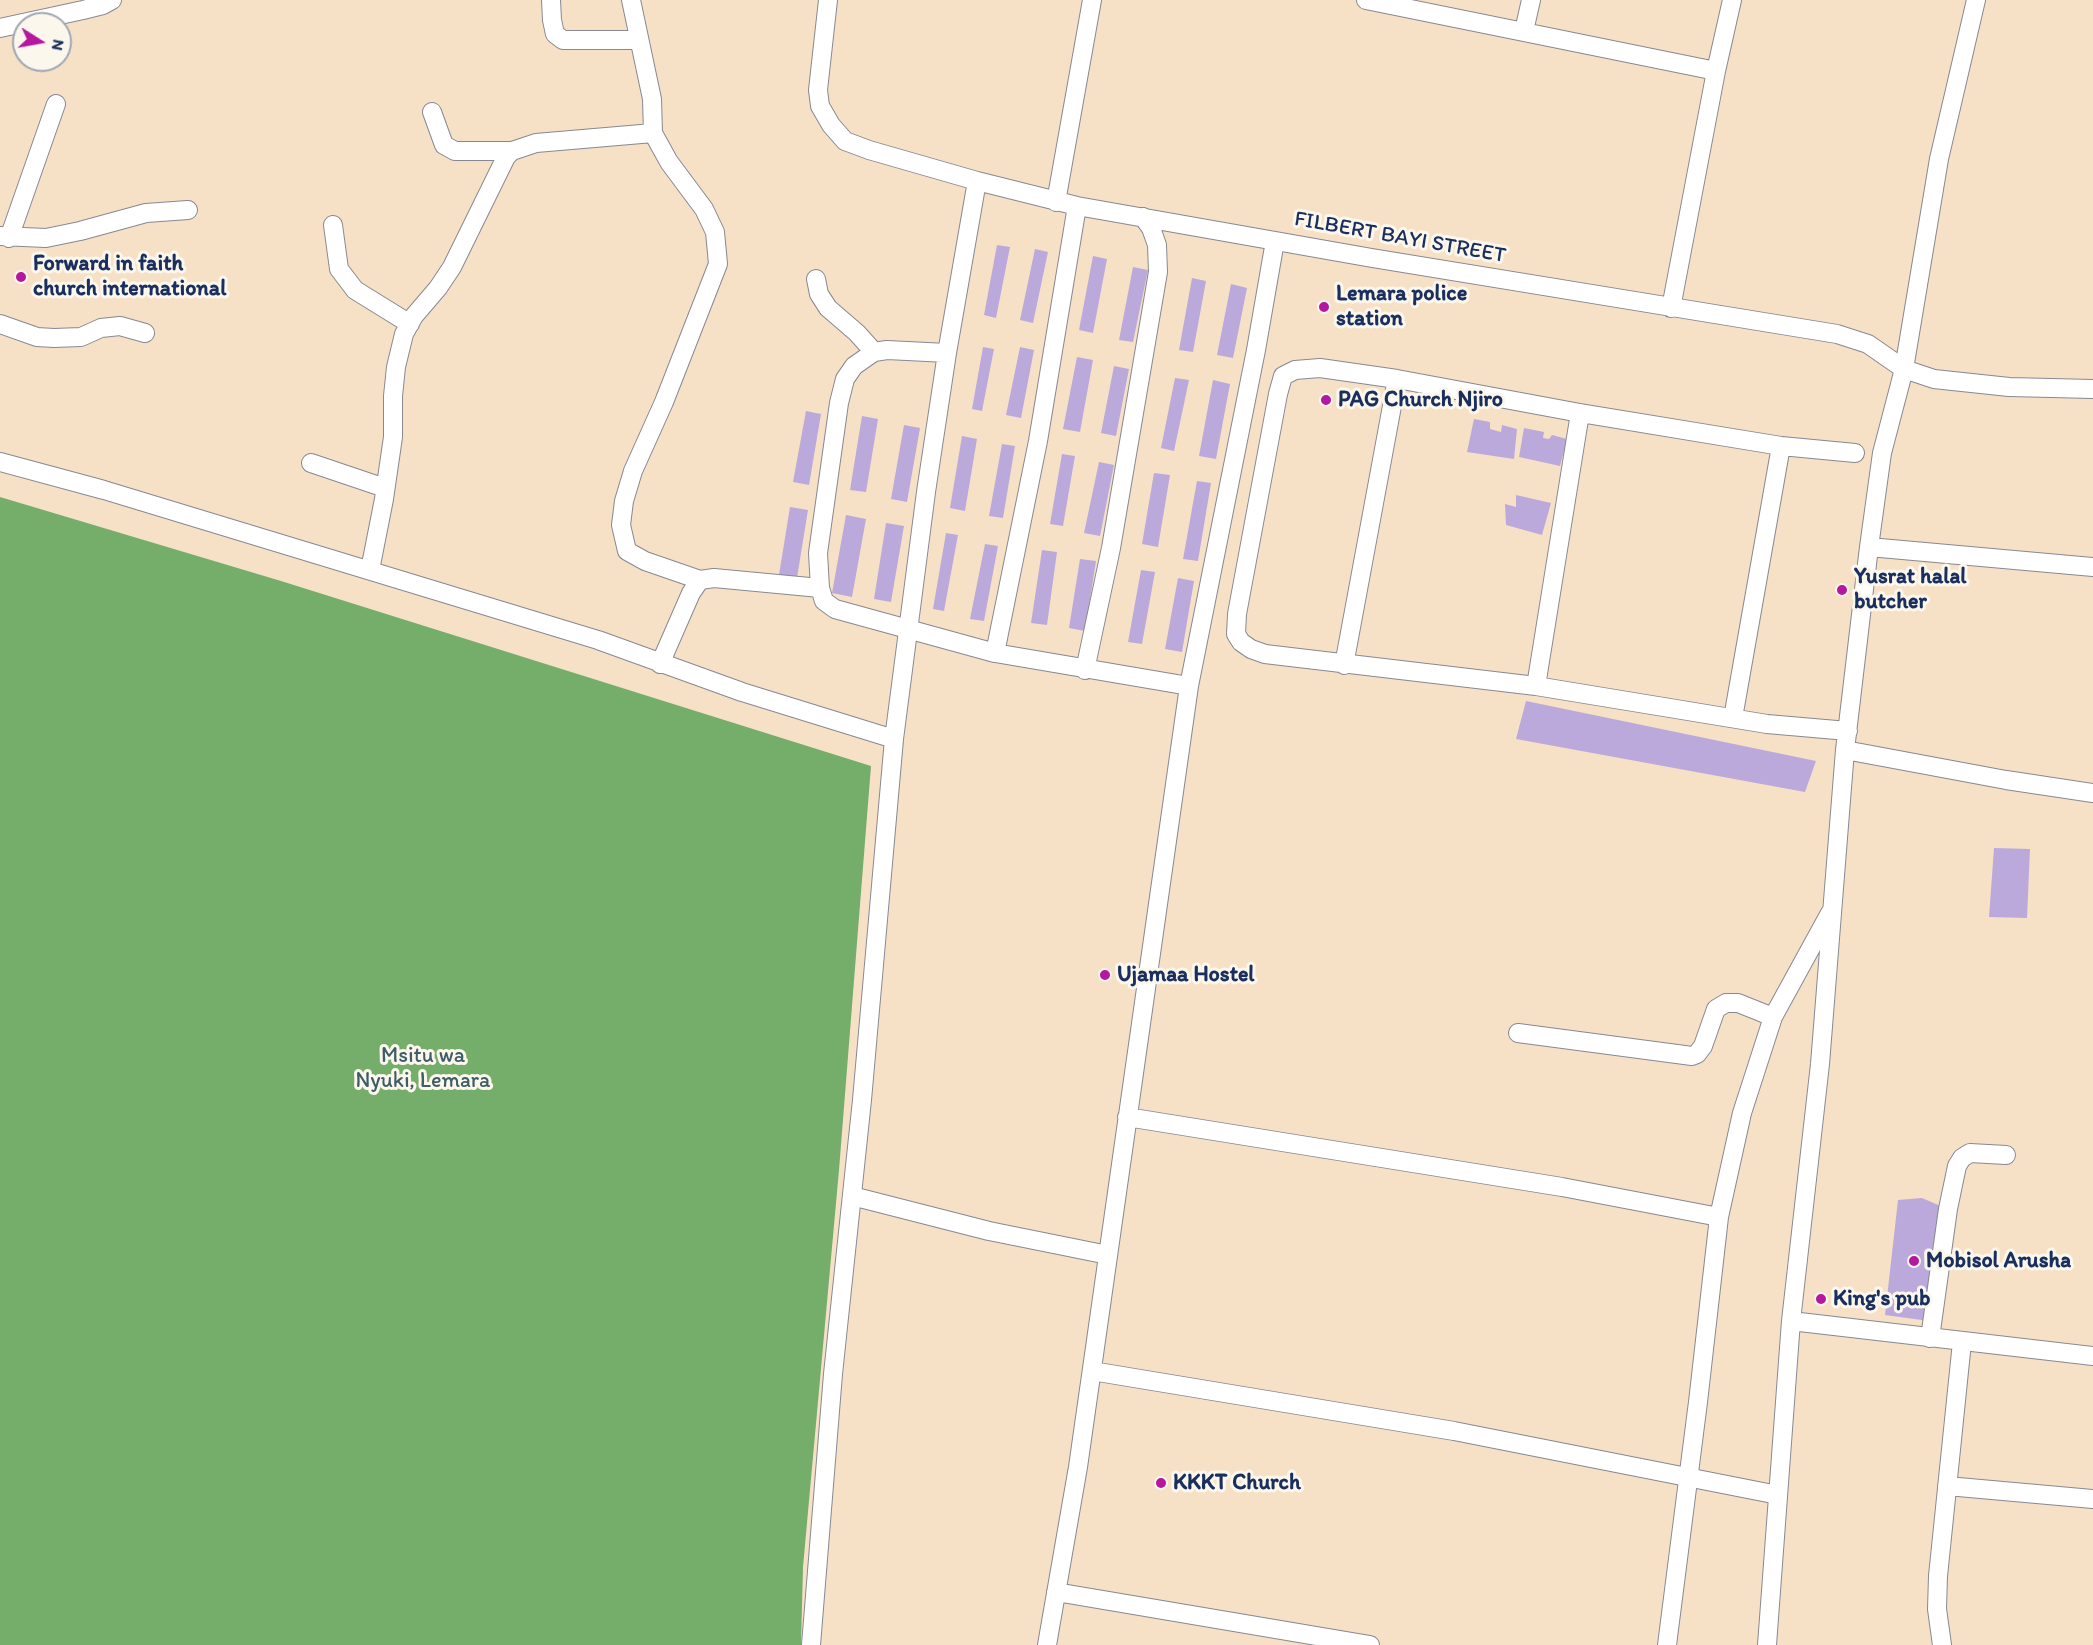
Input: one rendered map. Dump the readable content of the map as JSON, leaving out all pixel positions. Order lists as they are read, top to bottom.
{
  "streets": {
    "street": ["FILBERT BAYI STREET"]
  },
  "parks": ["Msitu wa Nyuki, Lemara"],
  "places": [
    "Forward in faith church international",
    "Lemara police station",
    "PAG Church Njiro",
    "Yusrat halal butcher",
    "Ujamaa Hostel",
    "Mobisol Arusha",
    "King's pub",
    "KKKT Church"
  ],
  "north": "right"
}
